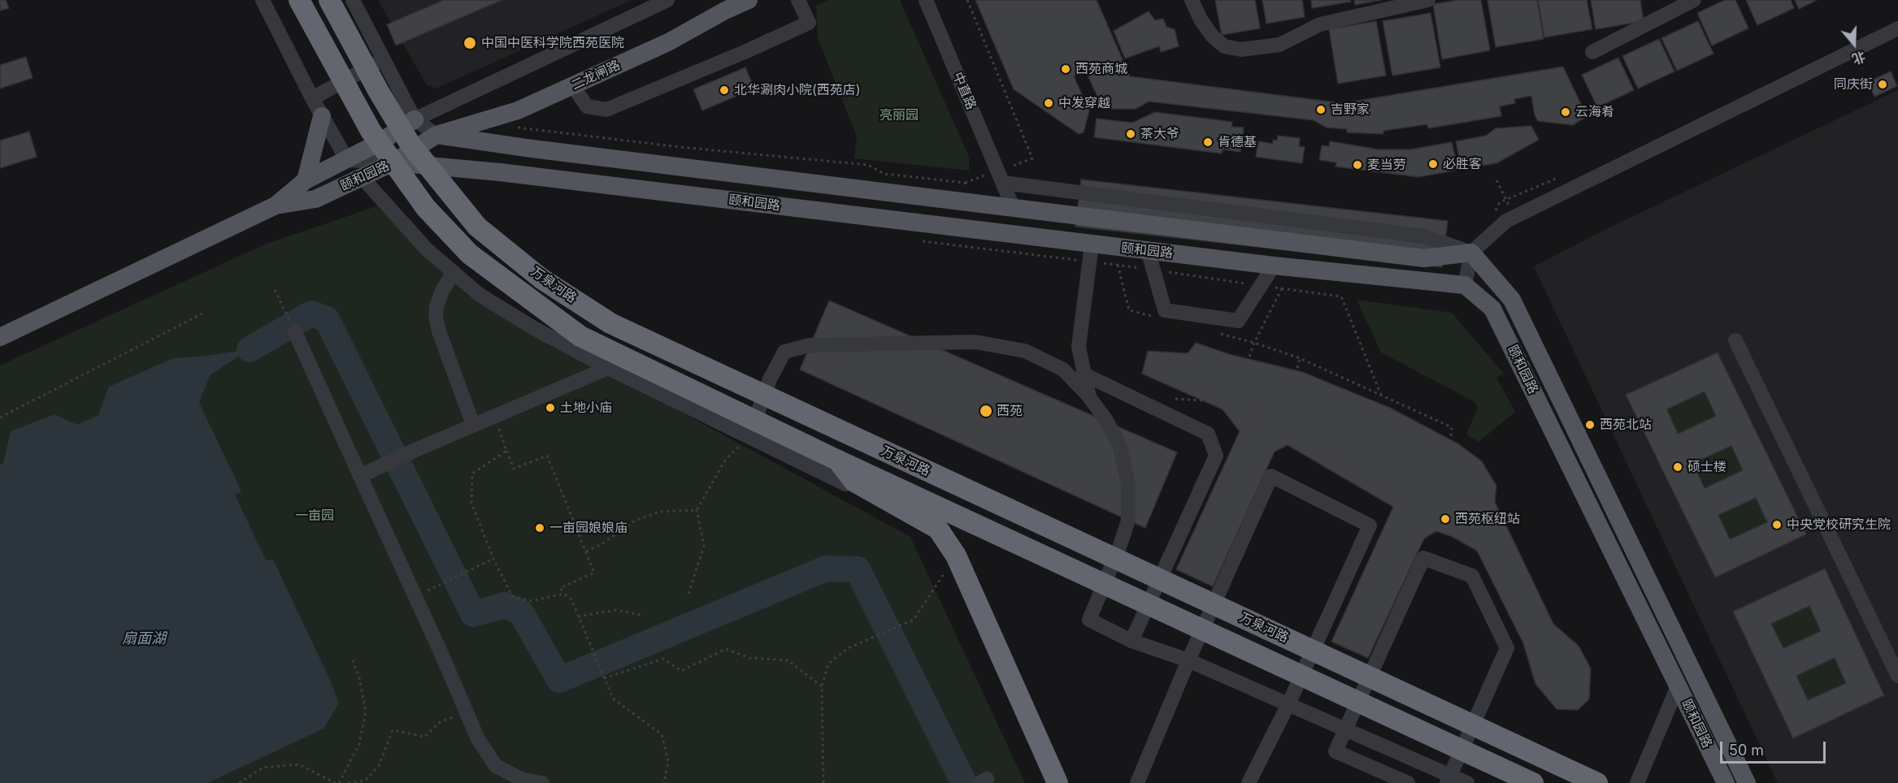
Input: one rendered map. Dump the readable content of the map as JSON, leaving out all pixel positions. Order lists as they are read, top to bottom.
{
  "streets": {
    "highway": ["万泉河路"],
    "main road": ["二龙闸路", "颐和园路"],
    "street": ["中直路"]
  },
  "crossings": [
    ["二龙闸路", "颐和园路"],
    ["中直路", "颐和园路"]
  ],
  "water": ["扇面湖"],
  "parks": ["亮丽园", "一亩园"],
  "places": [
    "中国中医科学院西苑医院",
    "西苑商城",
    "同庆街",
    "北华涮肉小院(西苑店)",
    "中发穿越",
    "吉野家",
    "云海肴",
    "茶大爷",
    "肯德基",
    "必胜客",
    "麦当劳",
    "土地小庙",
    "西苑",
    "西苑北站",
    "硕士楼",
    "西苑枢纽站",
    "中央党校研究生院",
    "一亩园娘娘庙"
  ],
  "scale_bar": "50 m",
  "north": "bottom"
}
